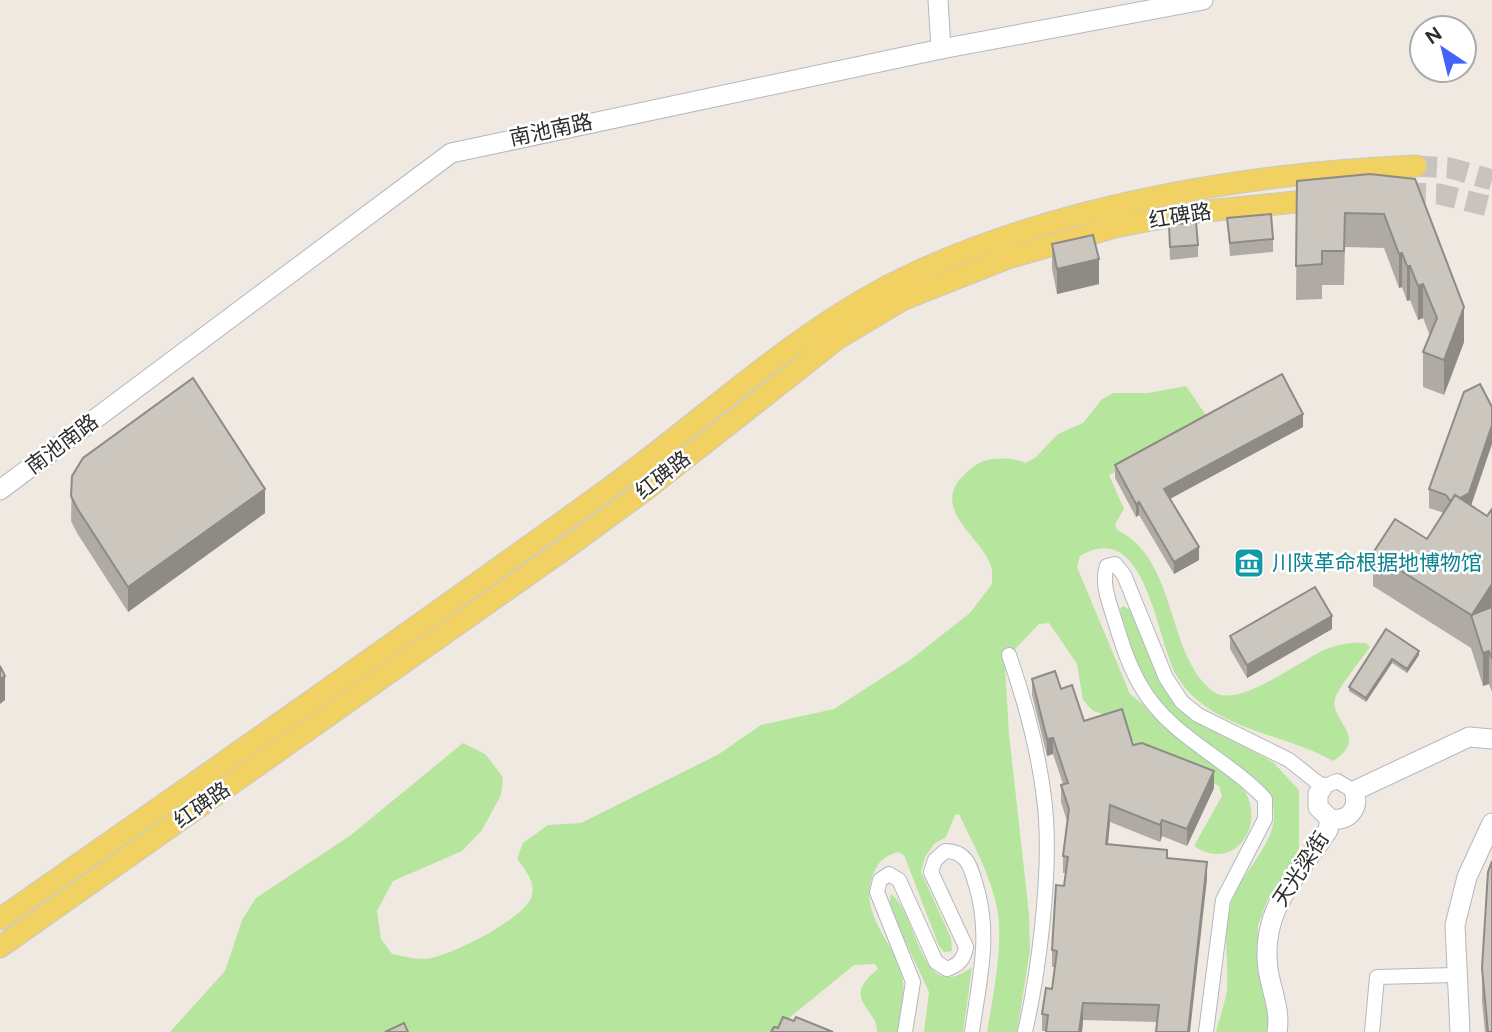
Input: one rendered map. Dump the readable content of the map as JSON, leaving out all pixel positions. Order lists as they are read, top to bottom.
{
  "streets": {
    "main road": ["红碑路"],
    "street": ["南池南路", "天光梁街"]
  },
  "places": {
    "museum": ["川陕革命根据地博物馆"]
  },
  "north": "top left"
}
